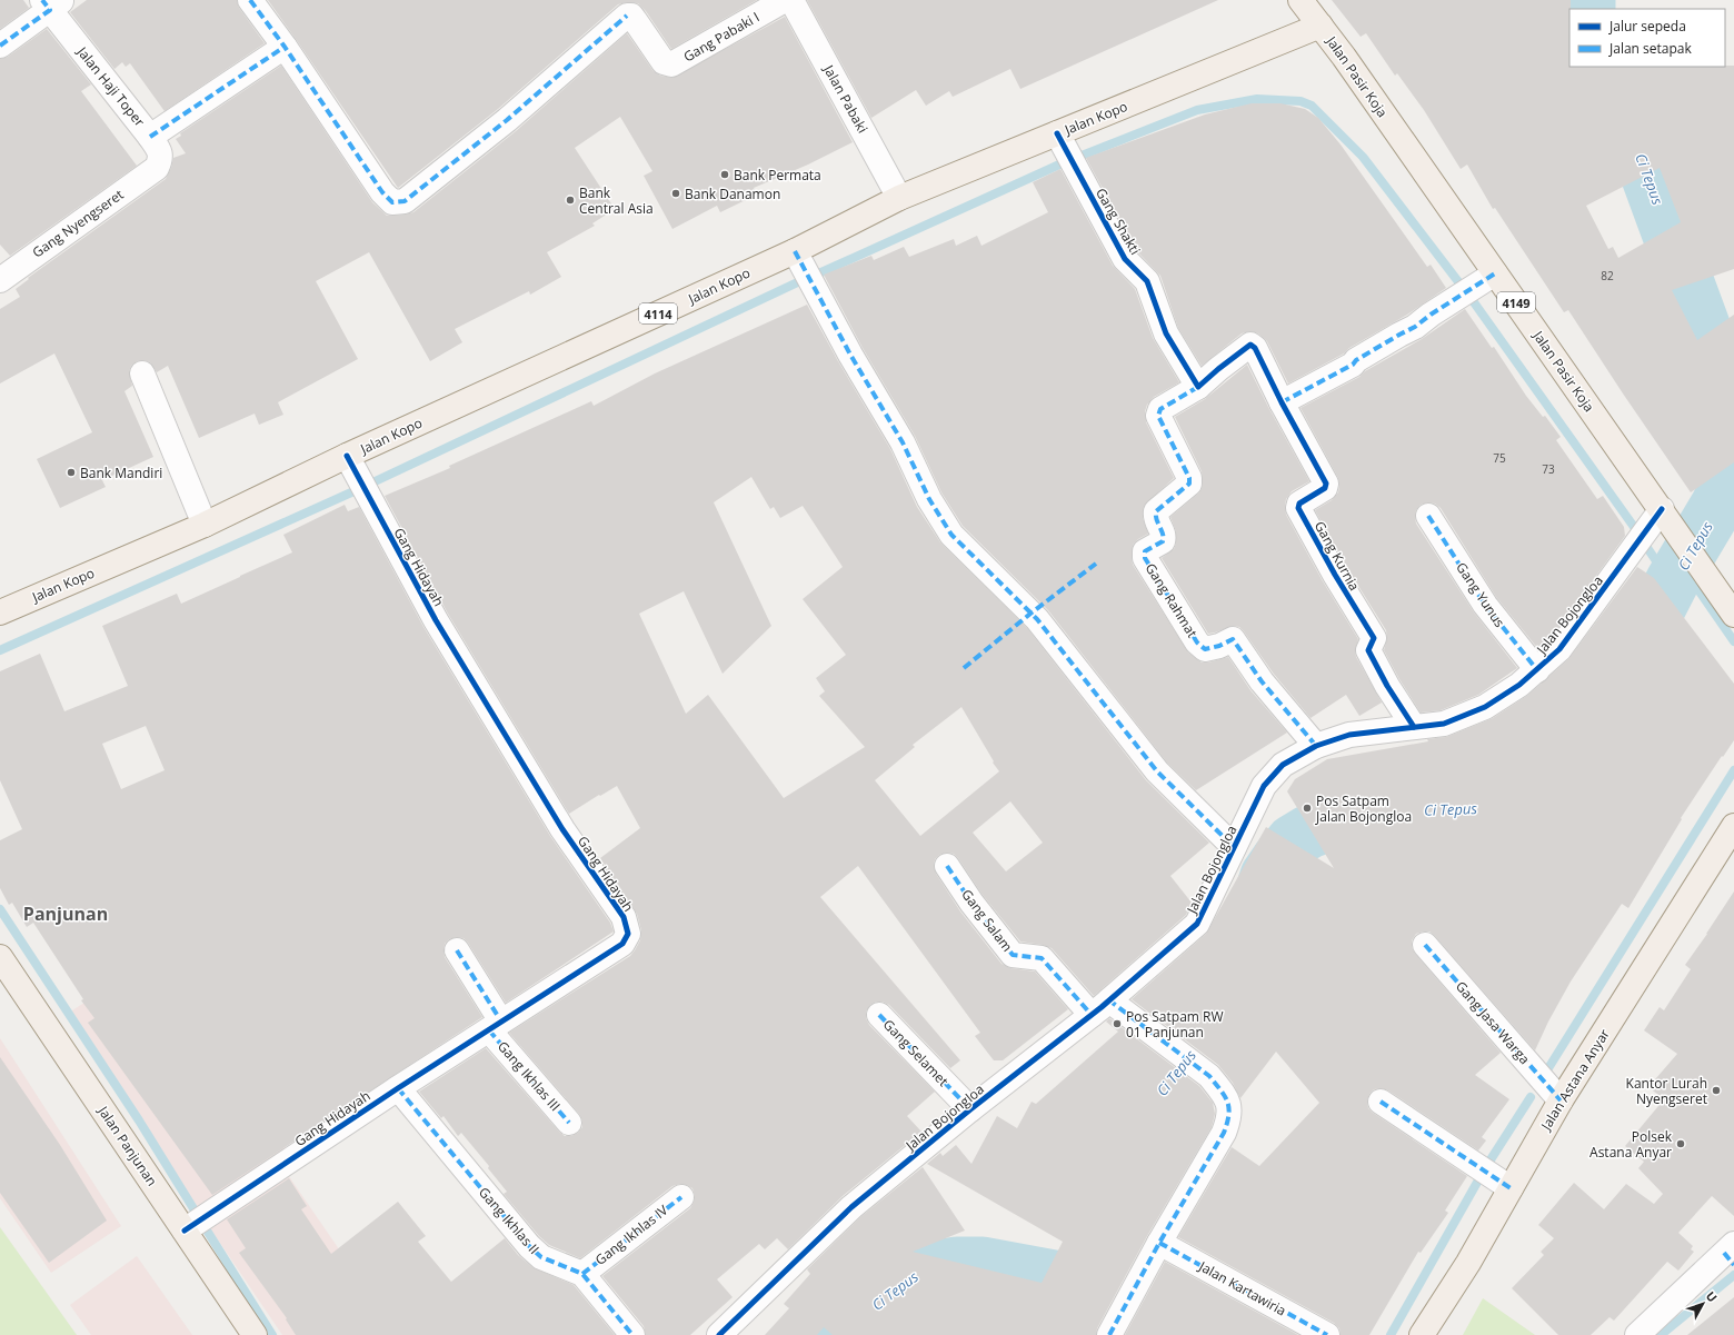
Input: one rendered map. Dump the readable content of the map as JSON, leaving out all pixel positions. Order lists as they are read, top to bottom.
{
  "streets": {
    "main road": [
      "Jalan Pasir Koja",
      "Jalan Kopo",
      "4149",
      "4114",
      "Jalan Astana Anyar",
      "Jalan Panjunan"
    ],
    "street": [
      "Gang Pabaki I",
      "Jalan Haji Toper",
      "Jalan Pabaki",
      "Gang Shakti",
      "Gang Nyengseret",
      "Gang Kurnia",
      "Gang Hidayah",
      "Gang Yunus",
      "Gang Rahmat",
      "Jalan Bojongloa",
      "Gang Salam",
      "Gang Jasa Warga",
      "Gang Selamet",
      "Gang Ikhlas III",
      "Gang Ikhlas II",
      "Gang Ikhlas IV",
      "Jalan Kartawiria"
    ]
  },
  "crossings": [
    ["Jalan Pasir Koja", "Jalan Kopo"],
    ["Jalan Pasir Koja", "Jalan Bojongloa"],
    ["Jalan Haji Toper", "Gang Nyengseret"],
    ["Jalan Pabaki", "Jalan Kopo"],
    ["Jalan Kopo", "Gang Shakti"],
    ["Jalan Kopo", "Gang Hidayah"],
    ["Gang Shakti", "Gang Rahmat"],
    ["Gang Kurnia", "Jalan Bojongloa"],
    ["Gang Hidayah", "Gang Ikhlas III"],
    ["Gang Hidayah", "Jalan Panjunan"],
    ["Gang Hidayah", "Gang Ikhlas II"],
    ["Gang Yunus", "Jalan Bojongloa"],
    ["Gang Rahmat", "Jalan Bojongloa"],
    ["Jalan Bojongloa", "Gang Salam"],
    ["Jalan Bojongloa", "Gang Selamet"],
    ["Gang Salam", "Jalan Kartawiria"],
    ["Gang Jasa Warga", "Jalan Astana Anyar"],
    ["Gang Ikhlas II", "Gang Ikhlas IV"]
  ],
  "districts": ["Panjunan"],
  "water": ["Ci Tepus"],
  "places": [
    "Bank Permata",
    "Bank Danamon",
    "Bank Central Asia",
    "Bank Mandiri",
    "Pos Satpam Jalan Bojongloa",
    "Pos Satpam RW 01 Panjunan",
    "Kantor Lurah Nyengseret",
    "Polsek Astana Anyar"
  ],
  "house_numbers": ["82", "75", "73"],
  "legend": ["Jalur sepeda", "Jalan setapak"],
  "north": "top right"
}
